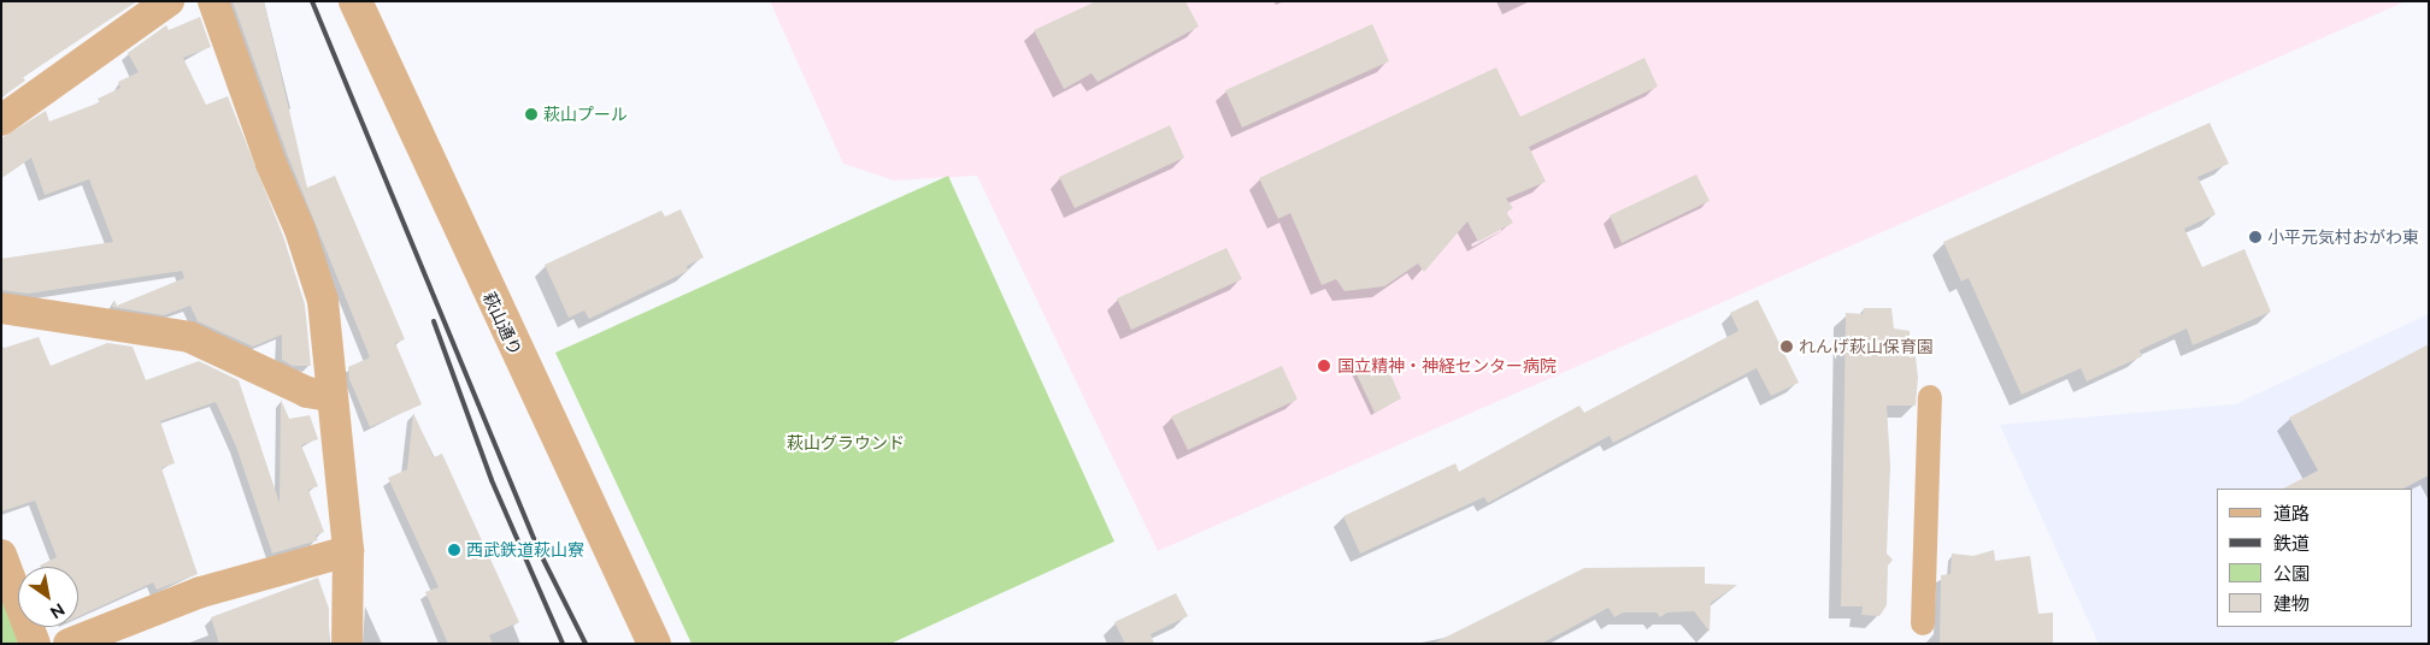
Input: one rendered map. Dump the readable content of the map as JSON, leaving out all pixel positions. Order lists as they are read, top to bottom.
{
  "streets": {
    "street": ["萩山通り"]
  },
  "parks": ["萩山グラウンド"],
  "places": [
    "萩山プール",
    "小平元気村おがわ東",
    "れんげ萩山保育園",
    "国立精神・神経センター病院",
    "西武鉄道萩山寮"
  ],
  "legend": [
    "道路",
    "鉄道",
    "公園",
    "建物"
  ],
  "north": "bottom right"
}
